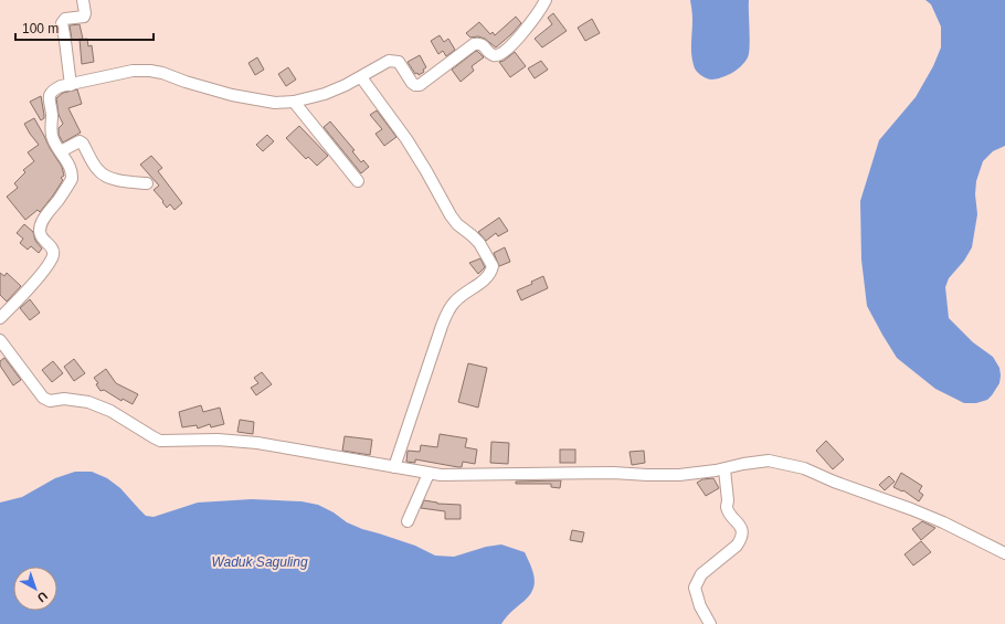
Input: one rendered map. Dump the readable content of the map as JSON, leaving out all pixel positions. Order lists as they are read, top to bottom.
{
  "water": ["Waduk Saguling"],
  "scale_bar": "100 m",
  "north": "bottom right"
}
